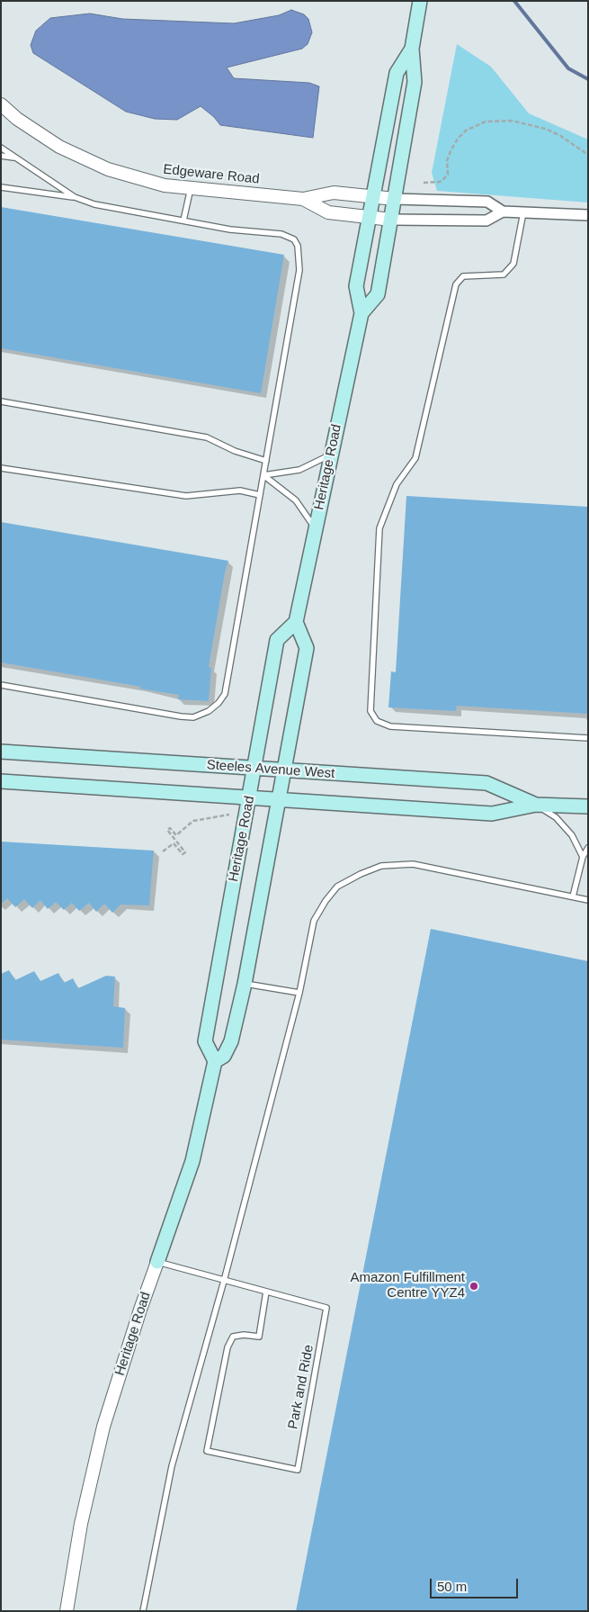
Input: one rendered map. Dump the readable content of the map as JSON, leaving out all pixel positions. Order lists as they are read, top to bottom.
{
  "streets": {
    "main road": ["Heritage Road", "Steeles Avenue West"],
    "street": ["Edgeware Road"],
    "lane": ["Park and Ride"]
  },
  "crossings": [
    ["Edgeware Road", "Heritage Road"],
    ["Heritage Road", "Steeles Avenue West"]
  ],
  "places": ["Amazon Fulfillment Centre YYZ4"],
  "scale_bar": "50 m"
}
